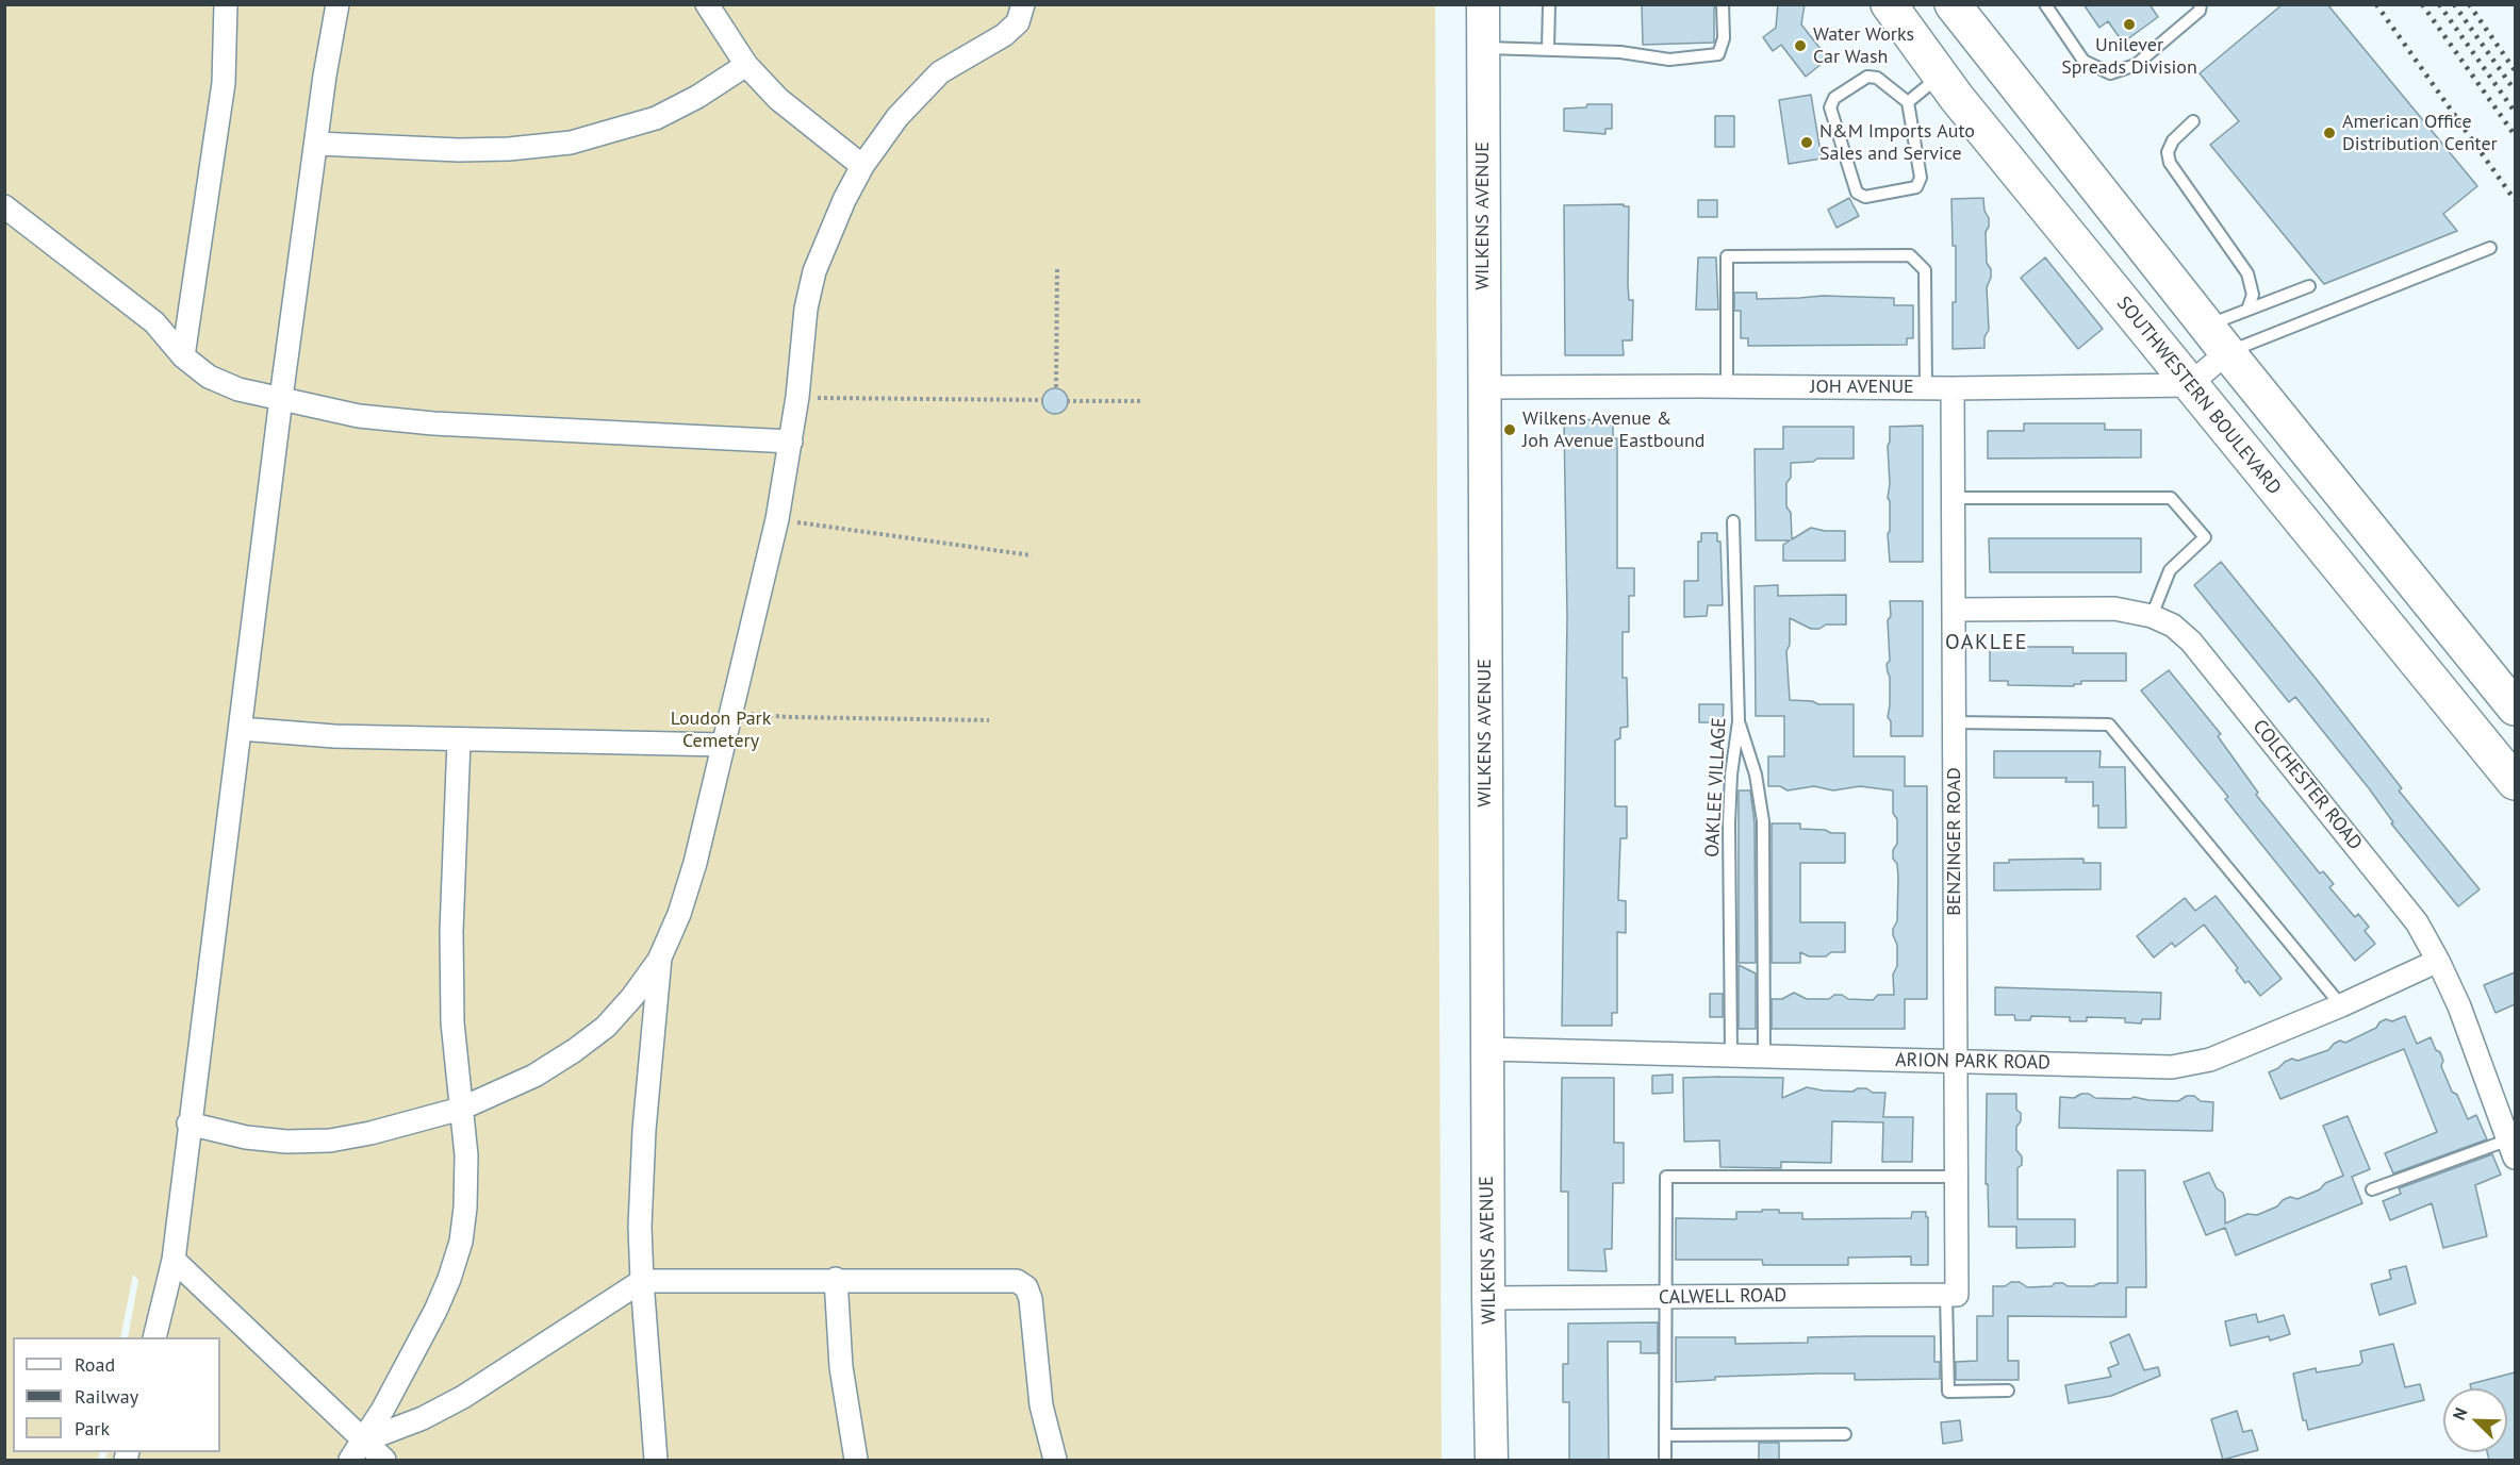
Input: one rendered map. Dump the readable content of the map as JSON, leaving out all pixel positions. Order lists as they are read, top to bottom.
{
  "streets": {
    "main road": ["WILKENS AVENUE", "SOUTHWESTERN BOULEVARD"],
    "street": [
      "JOH AVENUE",
      "COLCHESTER ROAD",
      "BENZINGER ROAD",
      "ARION PARK ROAD",
      "CALWELL ROAD"
    ],
    "lane": ["OAKLEE VILLAGE"]
  },
  "crossings": [
    ["WILKENS AVENUE", "JOH AVENUE"],
    ["WILKENS AVENUE", "ARION PARK ROAD"],
    ["WILKENS AVENUE", "CALWELL ROAD"],
    ["JOH AVENUE", "SOUTHWESTERN BOULEVARD"],
    ["JOH AVENUE", "BENZINGER ROAD"],
    ["COLCHESTER ROAD", "BENZINGER ROAD"],
    ["COLCHESTER ROAD", "ARION PARK ROAD"],
    ["OAKLEE VILLAGE", "ARION PARK ROAD"],
    ["BENZINGER ROAD", "ARION PARK ROAD"],
    ["BENZINGER ROAD", "CALWELL ROAD"]
  ],
  "districts": ["OAKLEE"],
  "parks": ["Loudon Park Cemetery"],
  "places": [
    "Unilever Spreads Division",
    "Water Works Car Wash",
    "American Office Distribution Center",
    "N&M Imports Auto Sales and Service",
    "Wilkens Avenue & Joh Avenue Eastbound"
  ],
  "legend": ["Road", "Railway", "Park"],
  "north": "top left"
}
